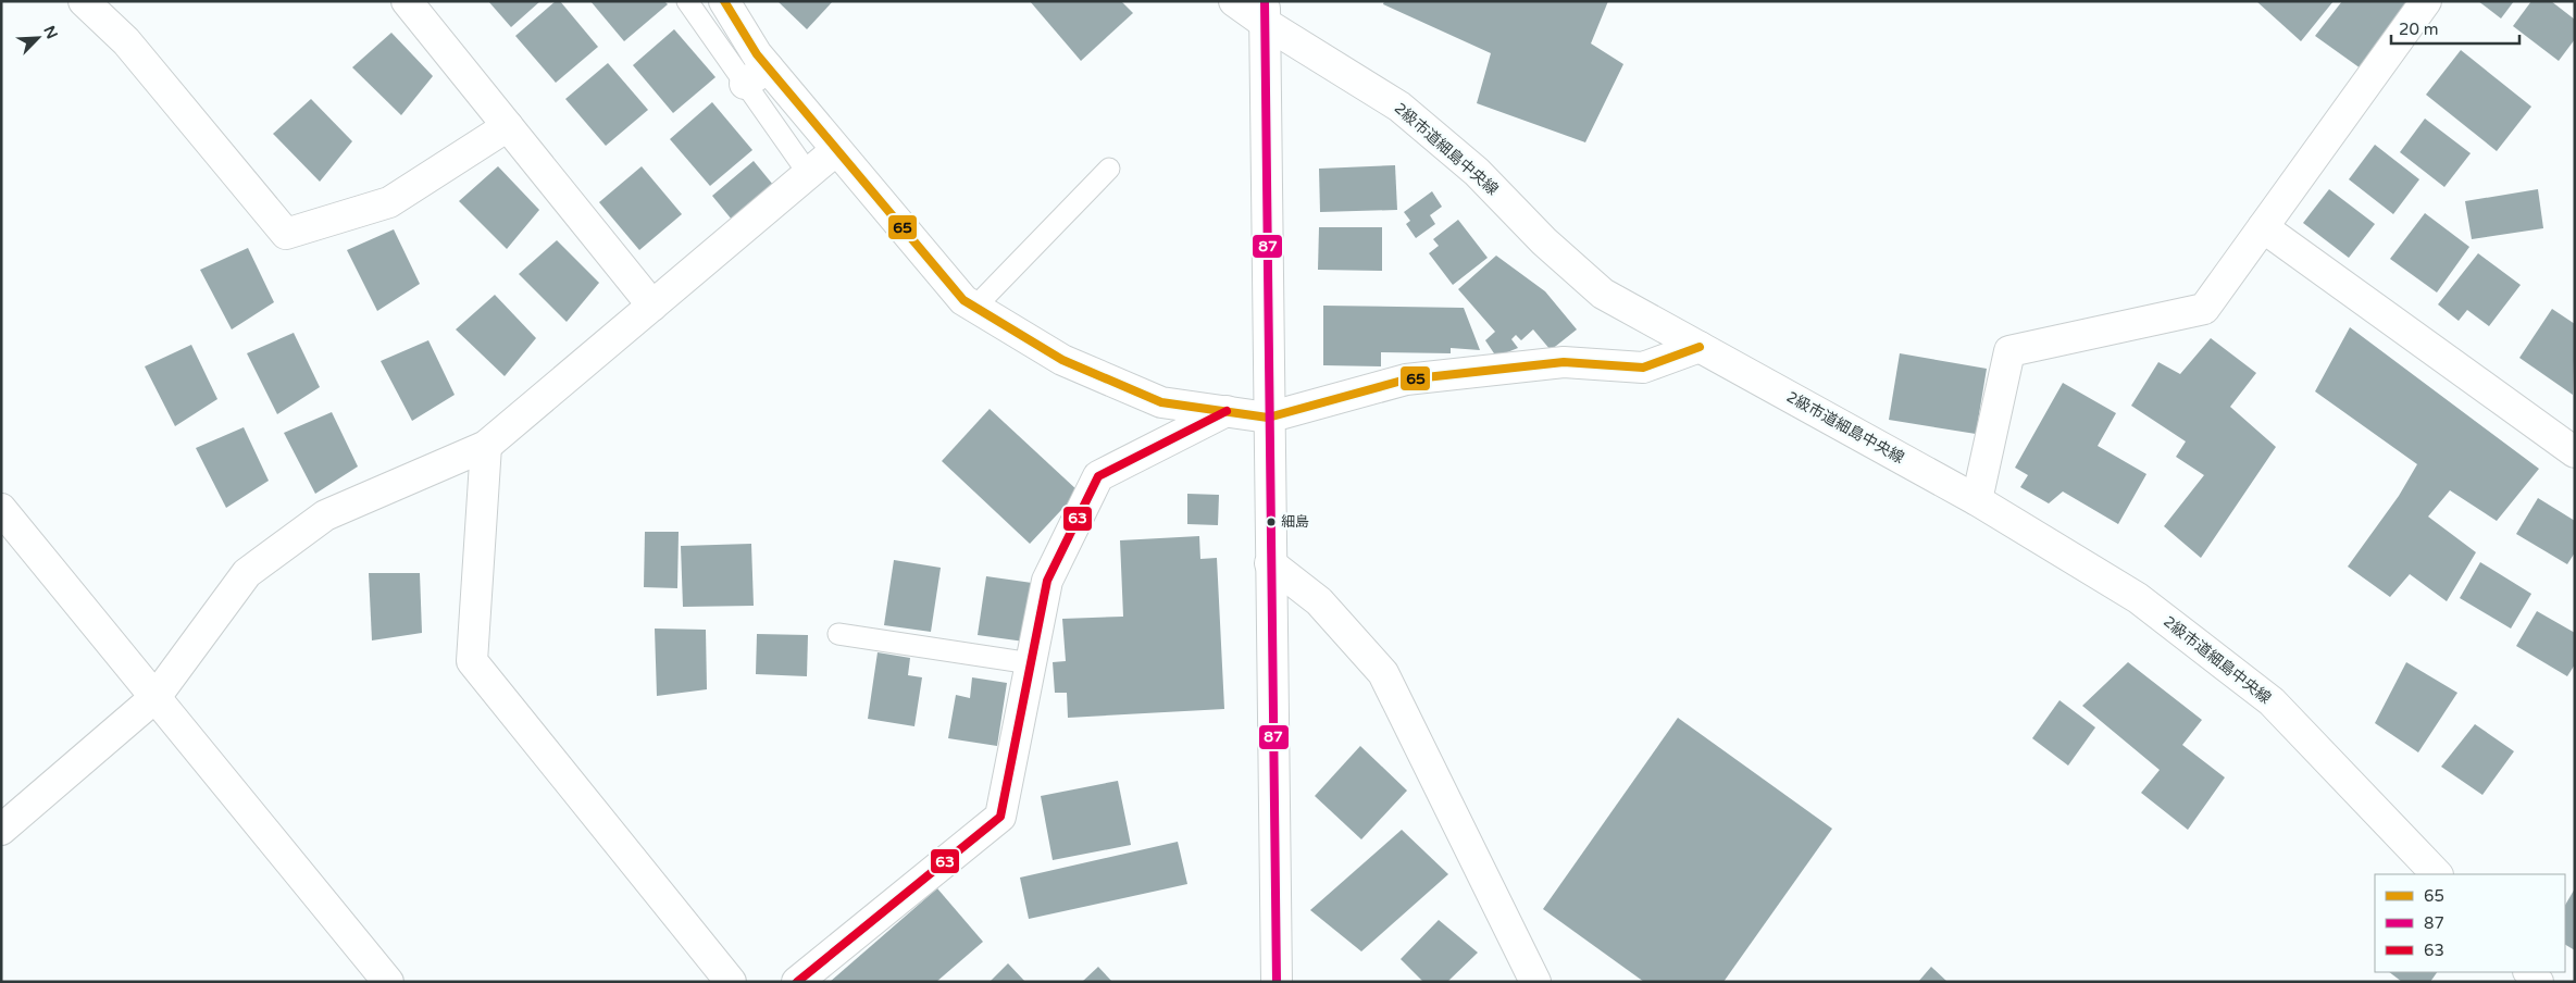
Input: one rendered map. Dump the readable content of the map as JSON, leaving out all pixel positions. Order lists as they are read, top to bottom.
{
  "streets": {
    "street": ["2級市道細島中央線"]
  },
  "places": ["細島"],
  "lines": ["transit line 65", "transit line 87", "transit line 63"],
  "legend": ["65", "87", "63"],
  "scale_bar": "20 m",
  "north": "top right"
}
